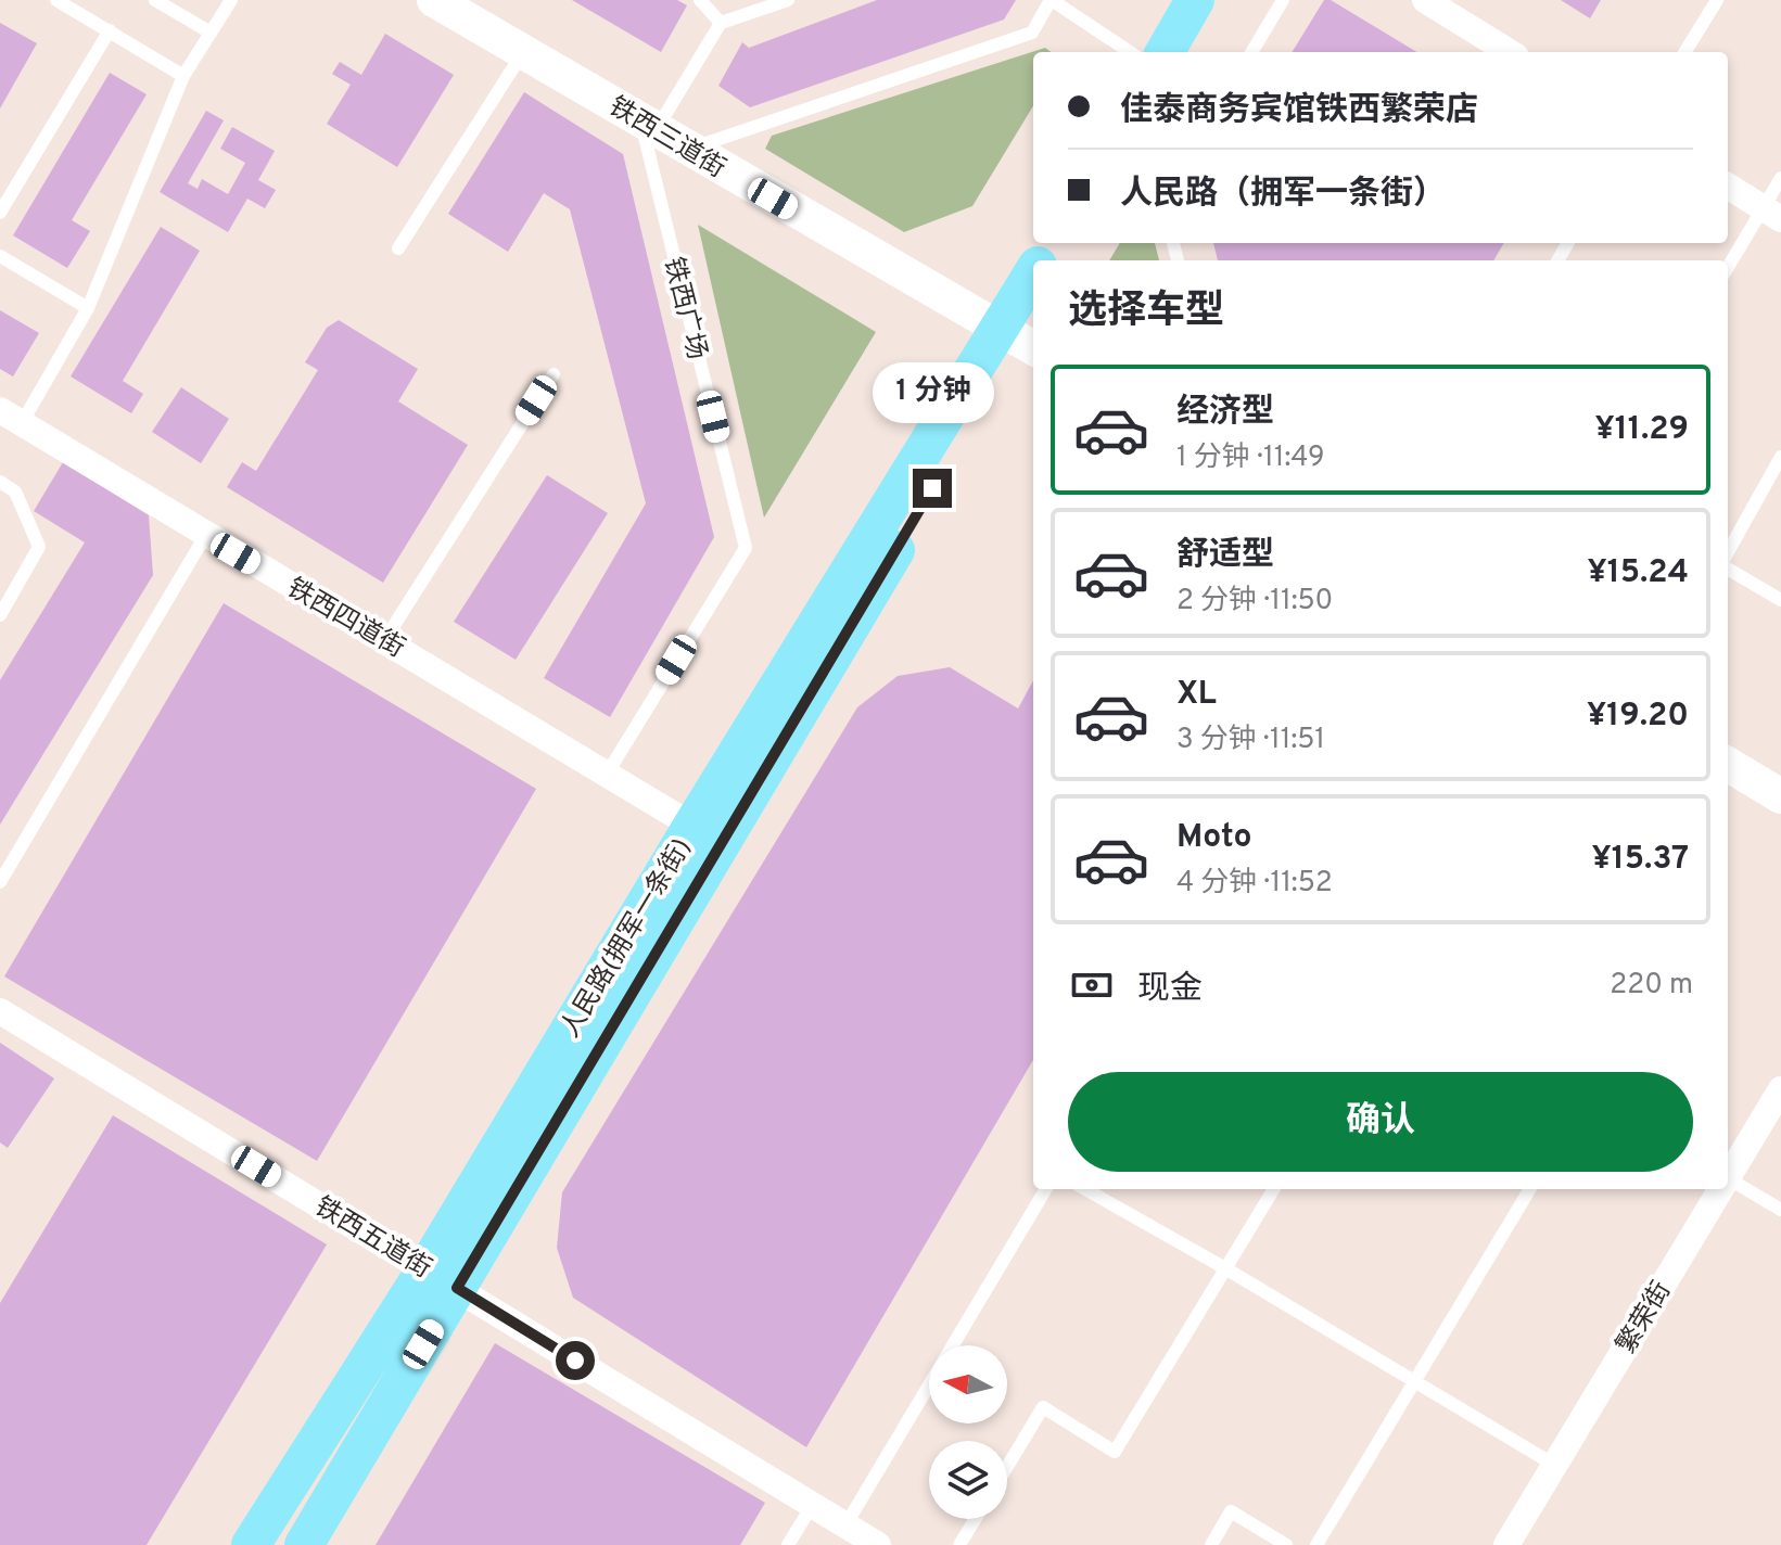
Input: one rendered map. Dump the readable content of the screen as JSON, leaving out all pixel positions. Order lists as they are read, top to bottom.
{
  "streets": {
    "main road": ["铁西三道街", "人民路(拥军一条街)"],
    "street": ["铁西四道街", "铁西五道街", "繁荣街"],
    "lane": ["铁西广场"]
  },
  "crossings": [
    ["铁西三道街", "铁西广场"],
    ["铁西三道街", "人民路(拥军一条街)"],
    ["铁西广场", "铁西四道街"],
    ["铁西四道街", "人民路(拥军一条街)"],
    ["人民路(拥军一条街)", "铁西五道街"]
  ],
  "north": "left",
  "page": {
    "banner": ["佳泰商务宾馆铁西繁荣店", "人民路（拥军一条街）"],
    "heading": "选择车型",
    "bubble": "1 分钟",
    "list": [
      {
        "name": "经济型",
        "note": "1 分钟 · 11:49",
        "value": "¥11.29"
      },
      {
        "name": "舒适型",
        "note": "2 分钟 · 11:50",
        "value": "¥15.24"
      },
      {
        "name": "XL",
        "note": "3 分钟 · 11:51",
        "value": "¥19.20"
      },
      {
        "name": "Moto",
        "note": "4 分钟 · 11:52",
        "value": "¥15.37"
      }
    ],
    "pay": ["现金", "220 m"],
    "buttons": "确认"
  }
}
